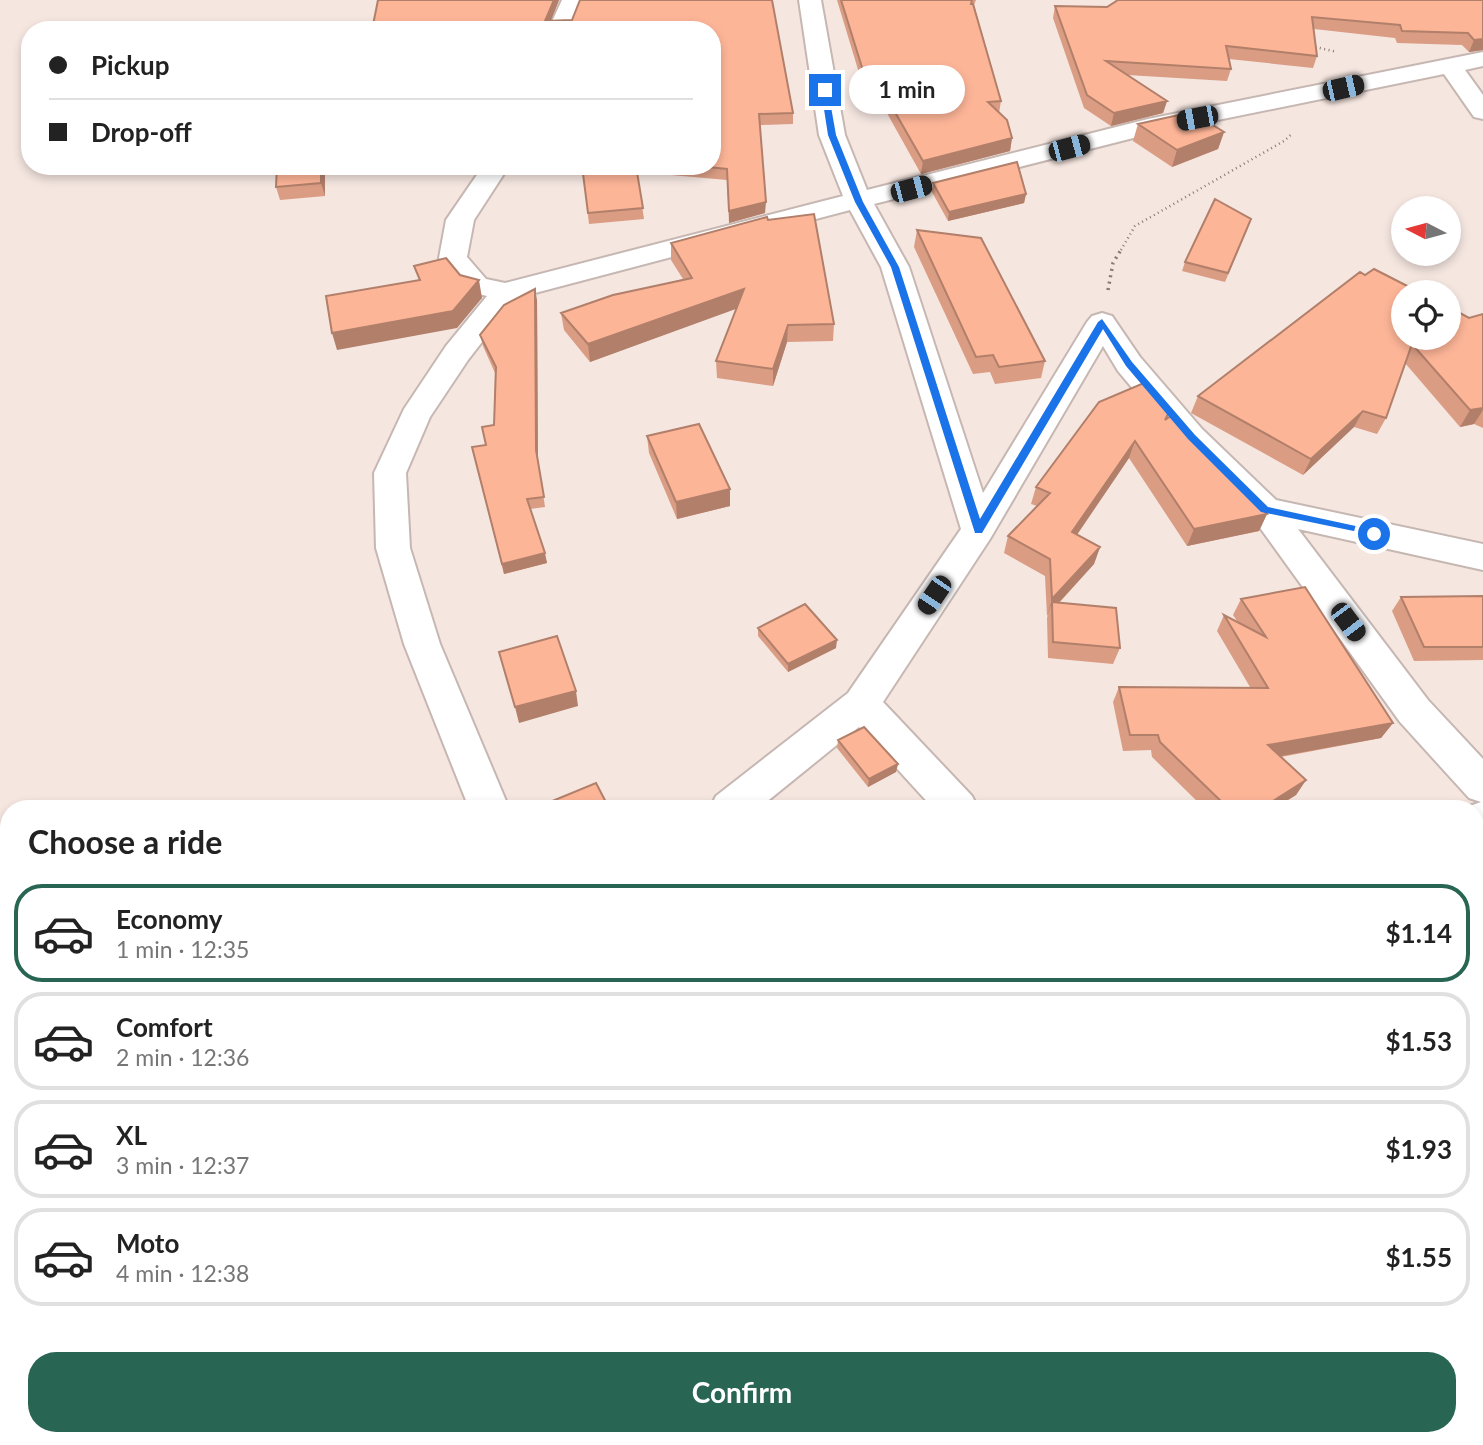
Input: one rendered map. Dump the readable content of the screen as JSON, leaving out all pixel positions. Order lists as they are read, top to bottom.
{
  "north": "left",
  "page": {
    "banner": ["Pickup", "Drop-off"],
    "bubble": "1 min",
    "heading": "Choose a ride",
    "list": [
      {
        "name": "Economy",
        "note": "1 min · 12:35",
        "value": "$1.14"
      },
      {
        "name": "Comfort",
        "note": "2 min · 12:36",
        "value": "$1.53"
      },
      {
        "name": "XL",
        "note": "3 min · 12:37",
        "value": "$1.93"
      },
      {
        "name": "Moto",
        "note": "4 min · 12:38",
        "value": "$1.55"
      }
    ],
    "buttons": "Confirm"
  }
}
